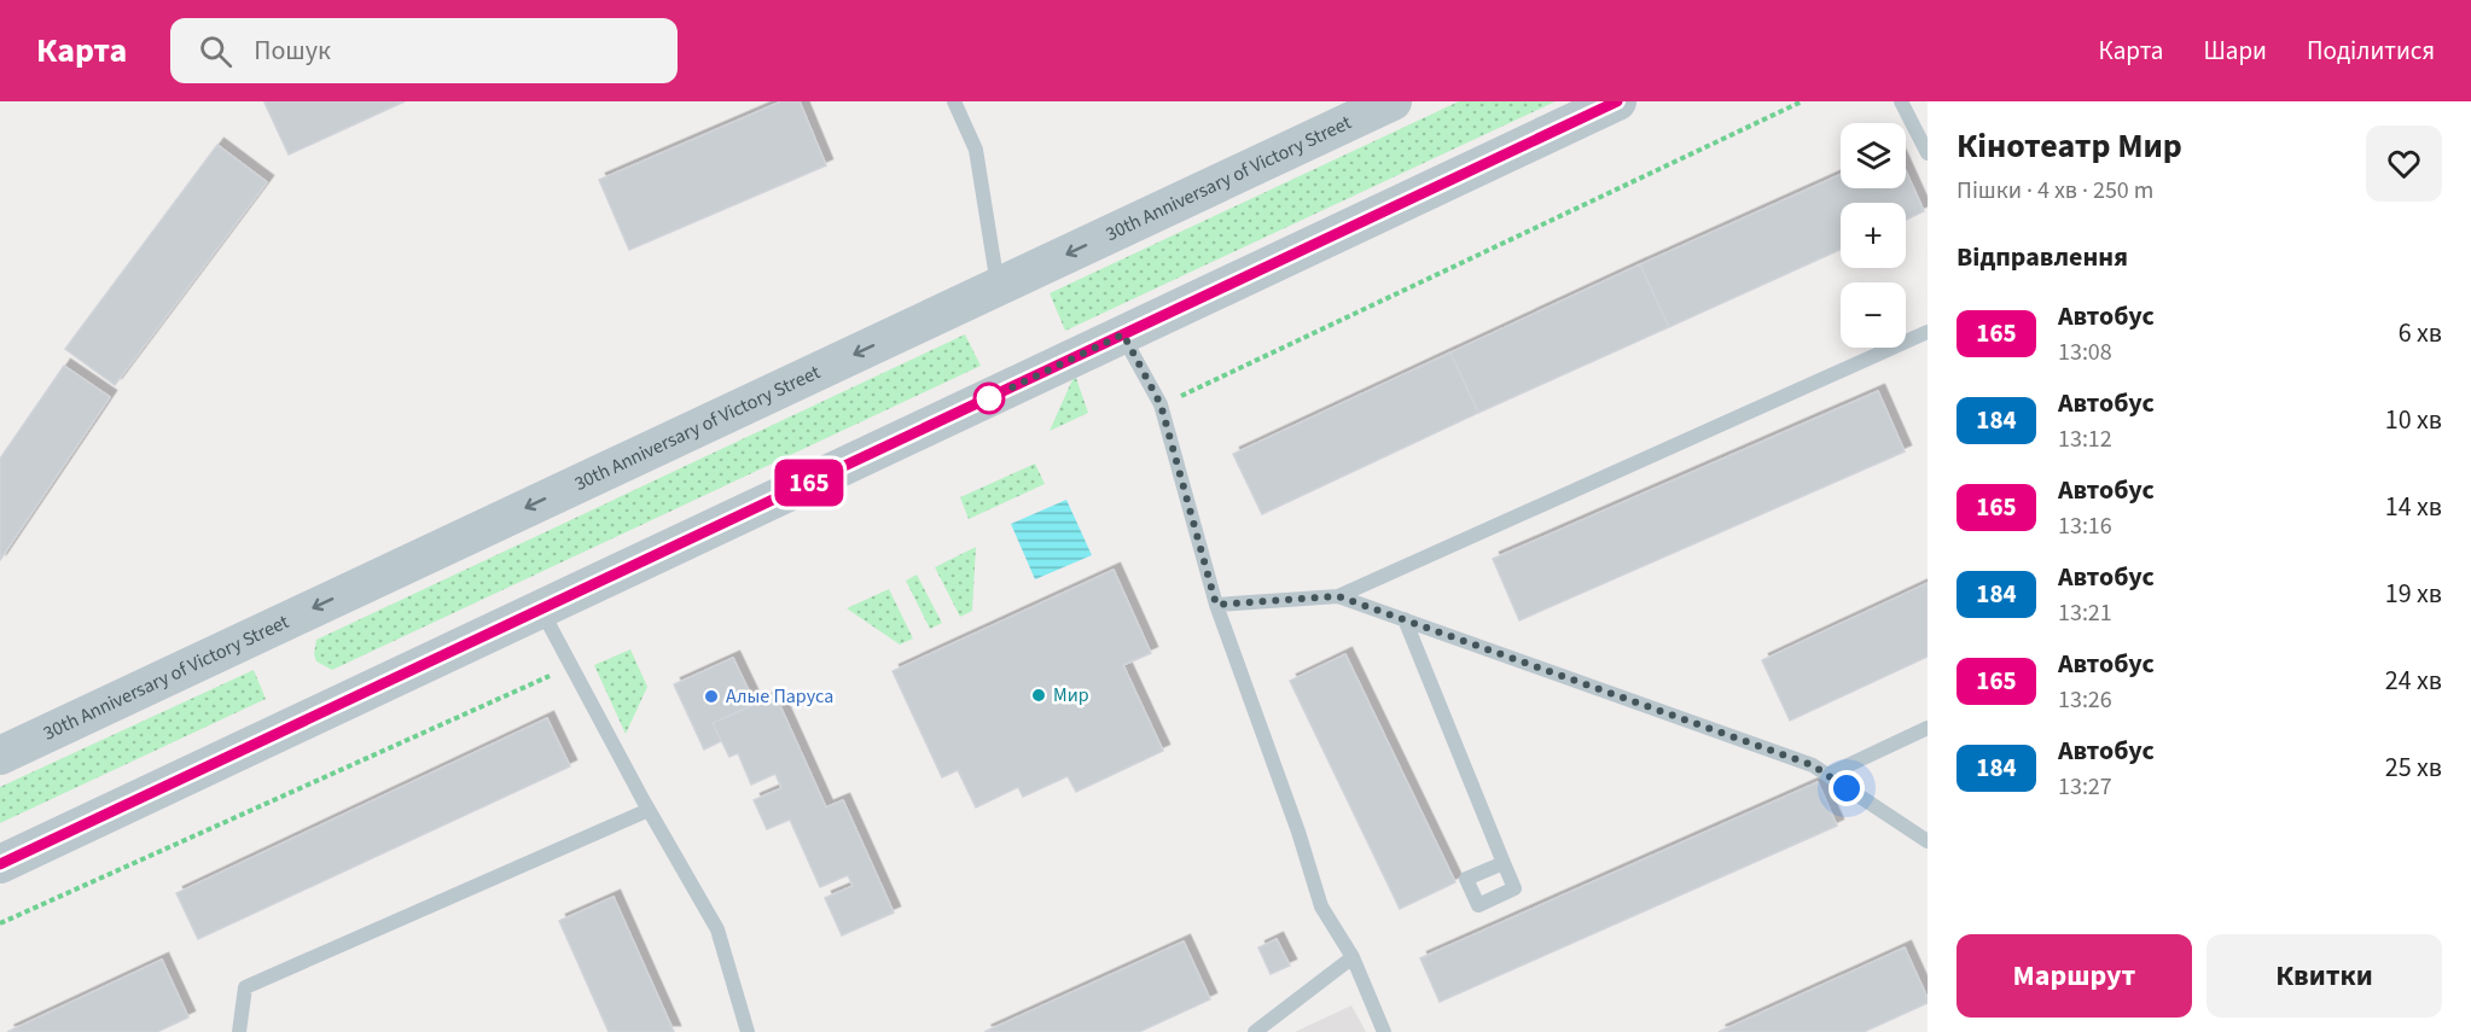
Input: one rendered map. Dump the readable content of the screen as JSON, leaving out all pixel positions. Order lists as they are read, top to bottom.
{
  "streets": {
    "street": ["30th Anniversary of Victory Street"]
  },
  "places": ["Мир", "Алые Паруса"],
  "lines": ["bus line 165"],
  "page": {
    "header": "Карта",
    "search": "Пошук",
    "nav": ["Карта", "Шари", "Поділитися"],
    "on_map": "165",
    "heading": [
      ["Кінотеатр Мир", "Пішки · 4 хв · 250 m"],
      "Відправлення"
    ],
    "map_buttons": ["+", "−"],
    "list": [
      {
        "mark": "165",
        "name": "Автобус",
        "note": "13:08",
        "value": "6 хв"
      },
      {
        "mark": "184",
        "name": "Автобус",
        "note": "13:12",
        "value": "10 хв"
      },
      {
        "mark": "165",
        "name": "Автобус",
        "note": "13:16",
        "value": "14 хв"
      },
      {
        "mark": "184",
        "name": "Автобус",
        "note": "13:21",
        "value": "19 хв"
      },
      {
        "mark": "165",
        "name": "Автобус",
        "note": "13:26",
        "value": "24 хв"
      },
      {
        "mark": "184",
        "name": "Автобус",
        "note": "13:27",
        "value": "25 хв"
      }
    ],
    "buttons": ["Маршрут", "Квитки"]
  }
}
